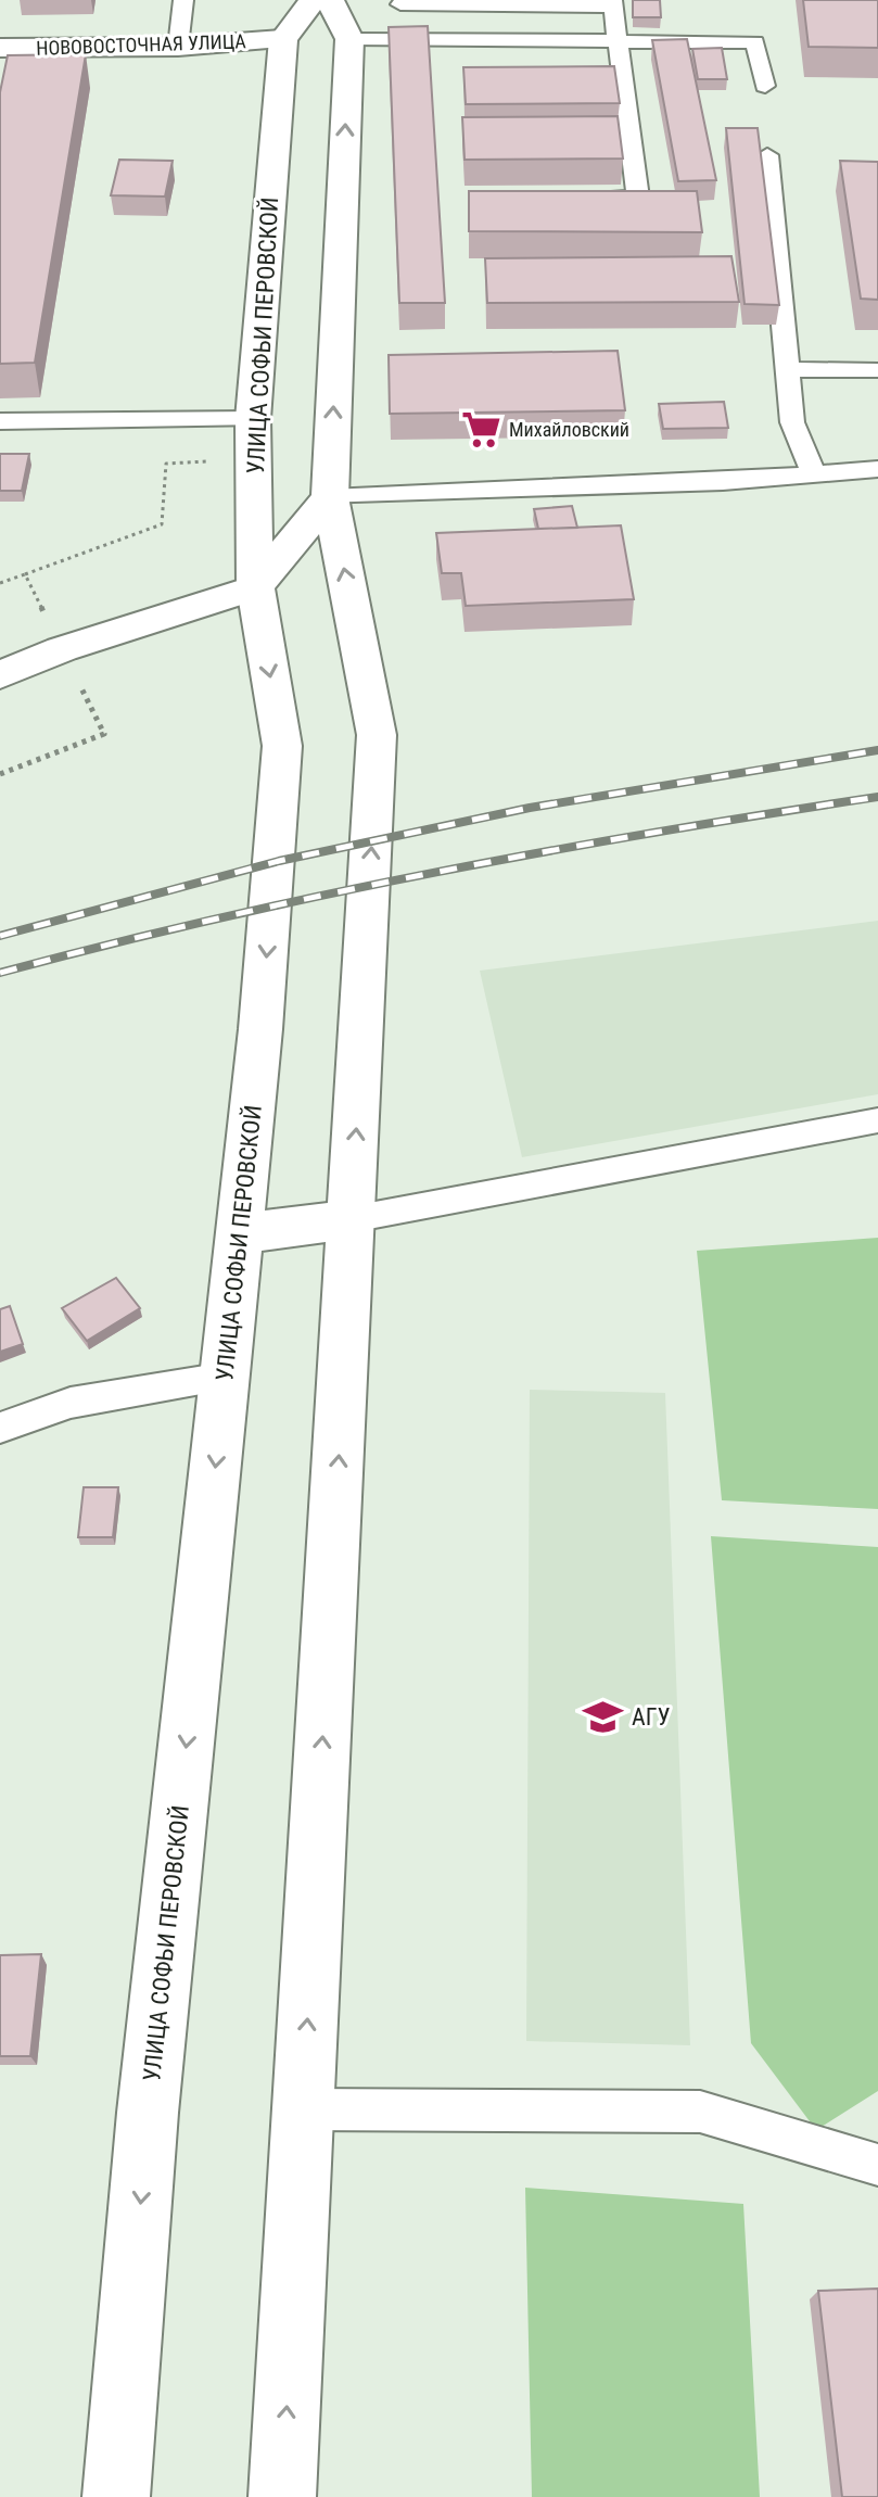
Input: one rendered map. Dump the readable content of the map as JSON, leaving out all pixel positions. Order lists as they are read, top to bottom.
{
  "streets": {
    "main road": ["НОВОВОСТОЧНАЯ УЛИЦА", "УЛИЦА СОФЬИ ПЕРОВСКОЙ"]
  },
  "crossings": [
    ["НОВОВОСТОЧНАЯ УЛИЦА", "УЛИЦА СОФЬИ ПЕРОВСКОЙ"]
  ],
  "places": {
    "supermarket": ["Михайловский"],
    "school or university": ["АГУ"]
  }
}
